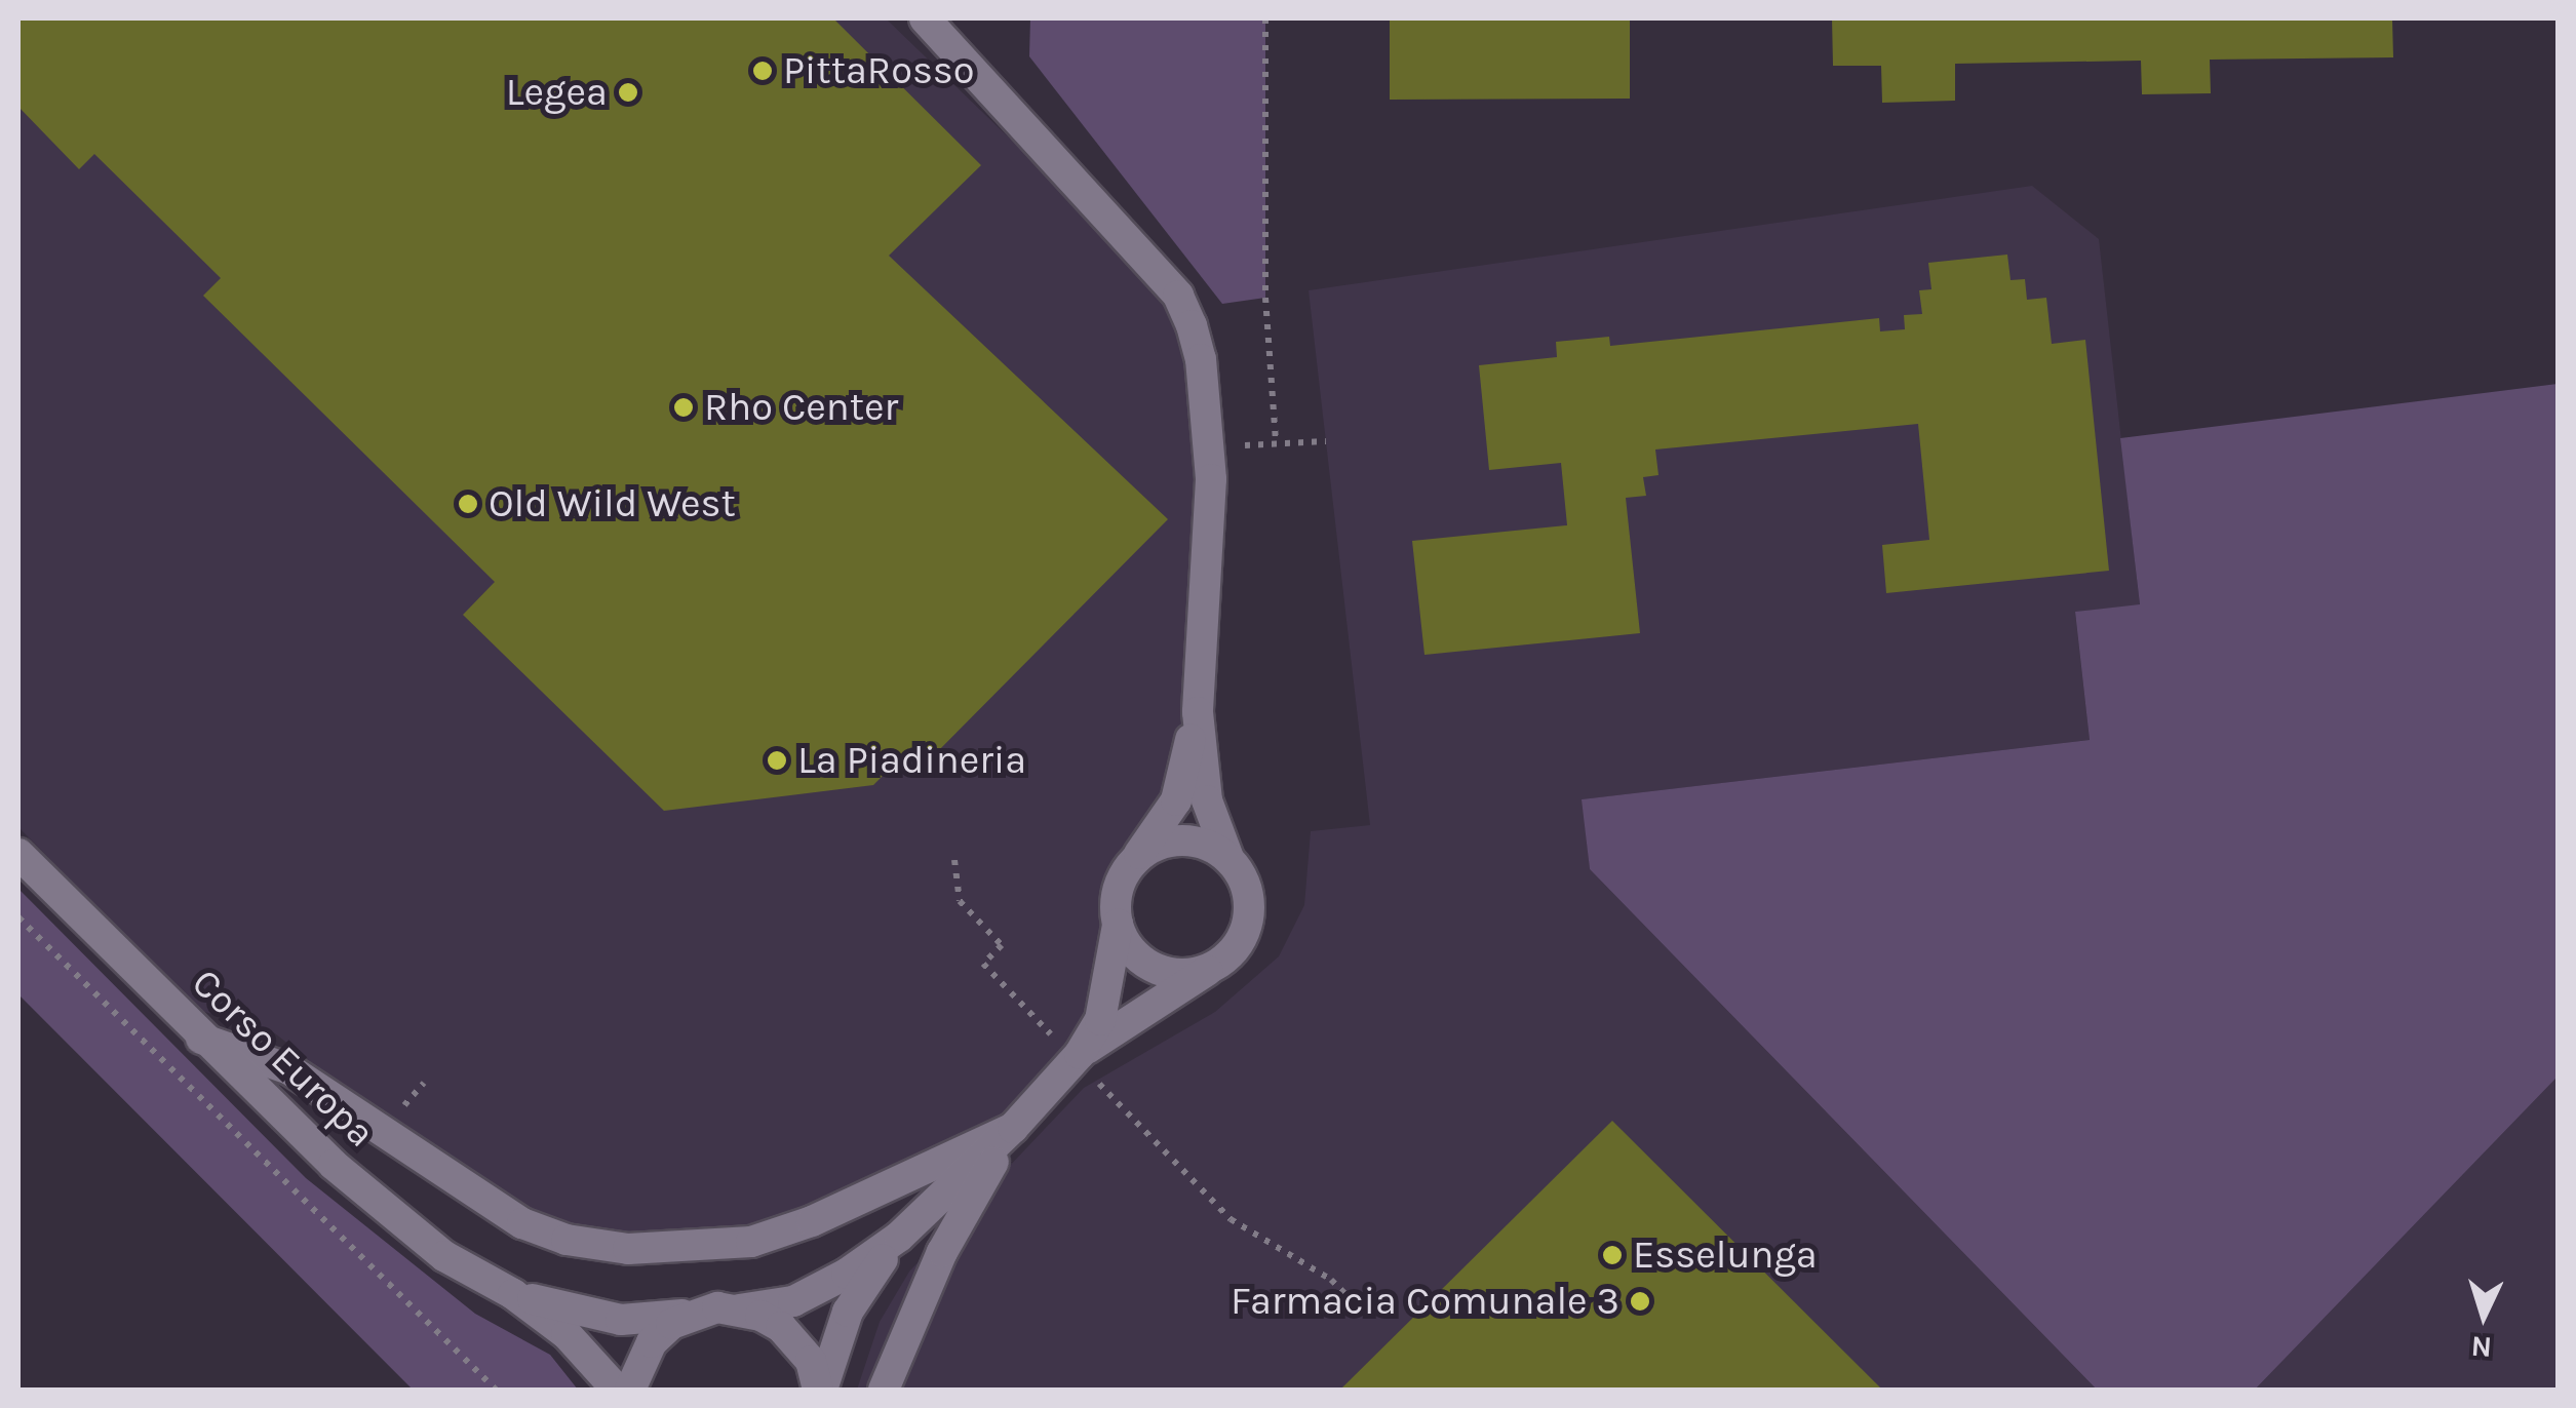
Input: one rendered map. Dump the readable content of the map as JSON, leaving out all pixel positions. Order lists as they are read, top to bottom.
{
  "streets": {
    "street": ["Corso Europa"]
  },
  "places": [
    "PittaRosso",
    "Legea",
    "Rho Center",
    "Old Wild West",
    "La Piadineria",
    "Esselunga",
    "Farmacia Comunale 3"
  ],
  "north": "bottom"
}
